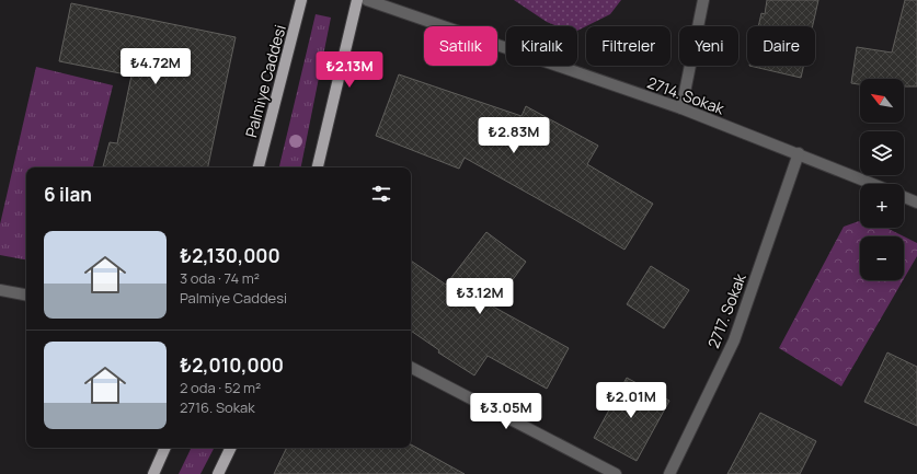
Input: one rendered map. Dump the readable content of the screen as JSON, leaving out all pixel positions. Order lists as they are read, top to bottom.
{
  "streets": {
    "main road": ["Palmiye Caddesi"],
    "street": ["2714. Sokak", "2717. Sokak"]
  },
  "crossings": [
    ["2714. Sokak", "2717. Sokak"]
  ],
  "north": "top left",
  "page": {
    "chip": [
      "Satılık",
      "Kiralık",
      "Filtreler",
      "Yeni",
      "Daire"
    ],
    "price": [
      "₺4.72M",
      "₺2.13M",
      "₺2.83M",
      "₺3.12M",
      "₺2.01M",
      "₺3.05M"
    ],
    "map_buttons": ["+", "−"],
    "heading": "6 ilan",
    "list": [
      {
        "name": "₺2,130,000",
        "note": "3 oda · 74 m² · Palmiye Caddesi"
      },
      {
        "name": "₺2,010,000",
        "note": "2 oda · 52 m² · 2716. Sokak"
      }
    ]
  }
}
